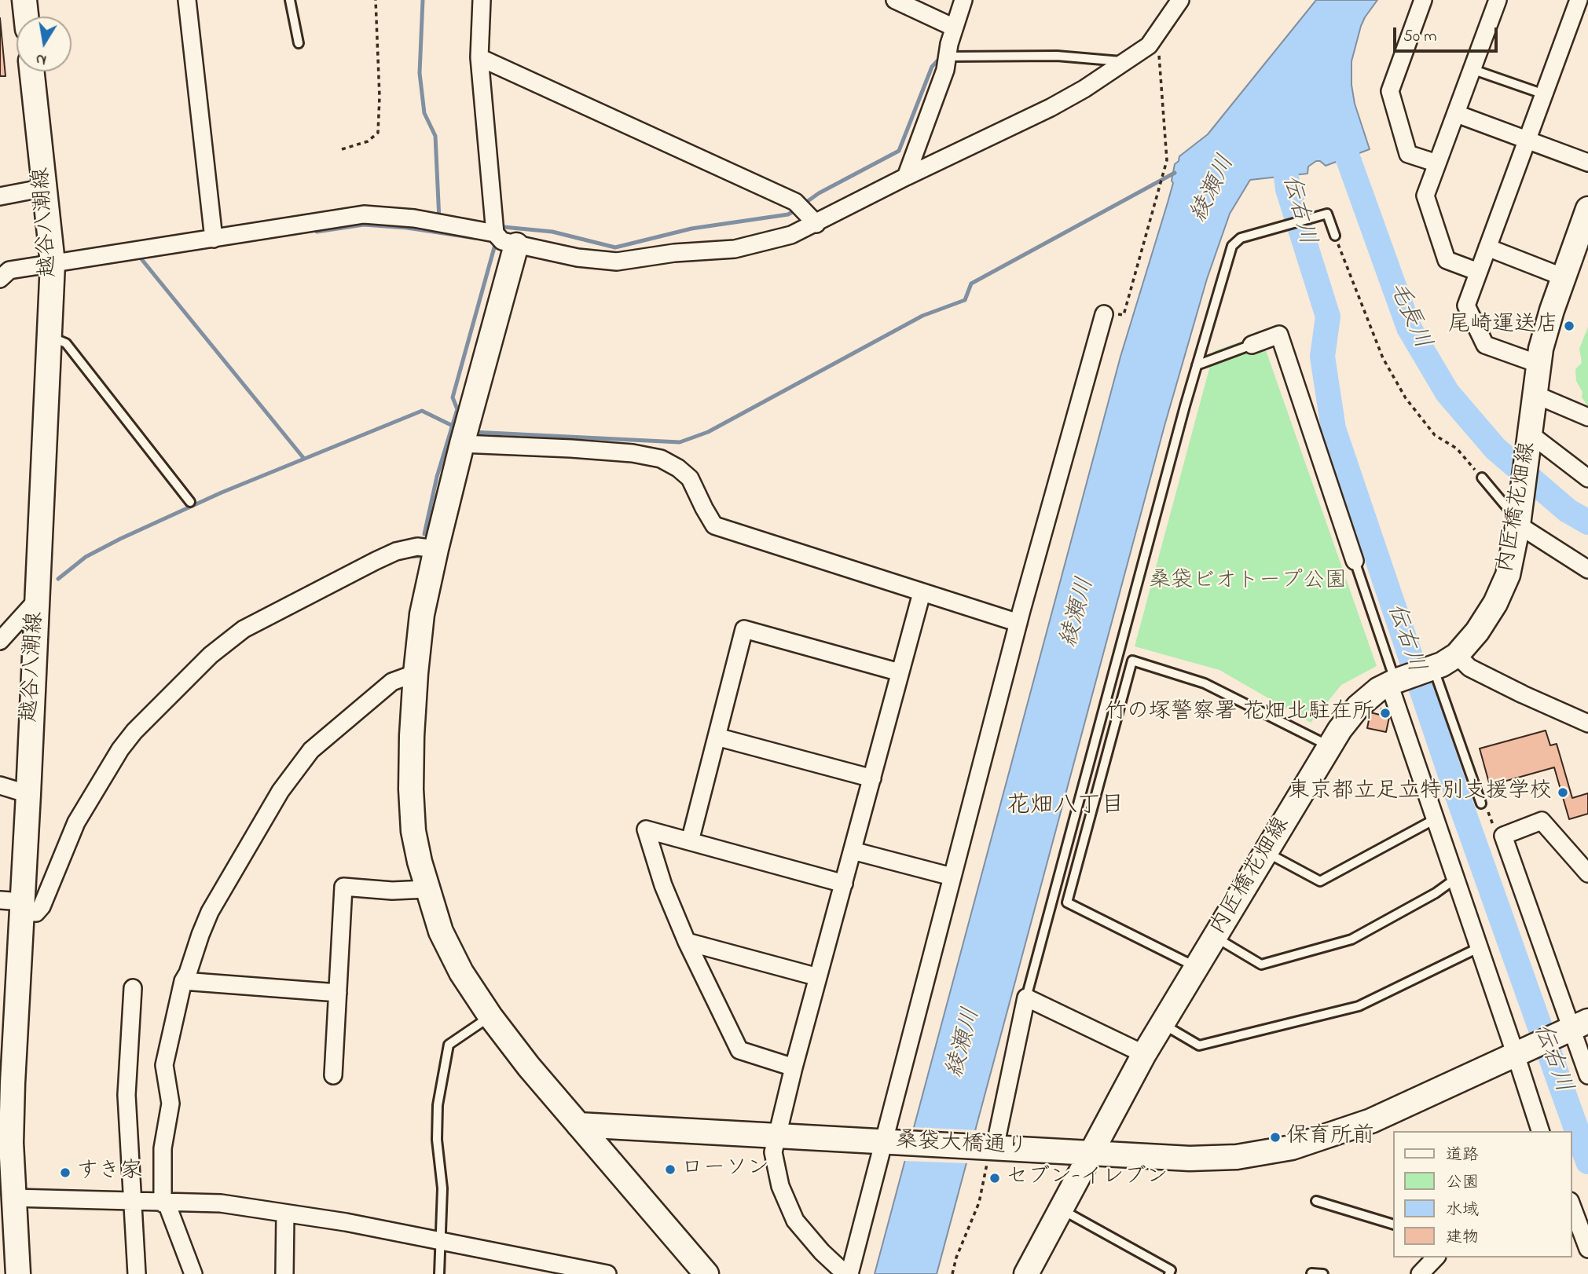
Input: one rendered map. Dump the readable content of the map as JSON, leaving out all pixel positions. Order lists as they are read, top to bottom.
{
  "streets": {
    "main road": ["越谷八潮線", "内匠橋花畑線", "桑袋大橋通り"]
  },
  "crossings": [
    ["内匠橋花畑線", "桑袋大橋通り"]
  ],
  "districts": ["花畑八丁目"],
  "water": ["綾瀬川", "伝右川", "毛長川"],
  "parks": ["桑袋ビオトープ公園"],
  "places": [
    "尾崎運送店",
    "竹の塚警察署 花畑北駐在所",
    "東京都立足立特別支援学校",
    "保育所前",
    "ローソン",
    "すき家",
    "セブン-イレブン"
  ],
  "legend": [
    "道路",
    "公園",
    "水域",
    "建物"
  ],
  "scale_bar": "50 m",
  "north": "bottom"
}
